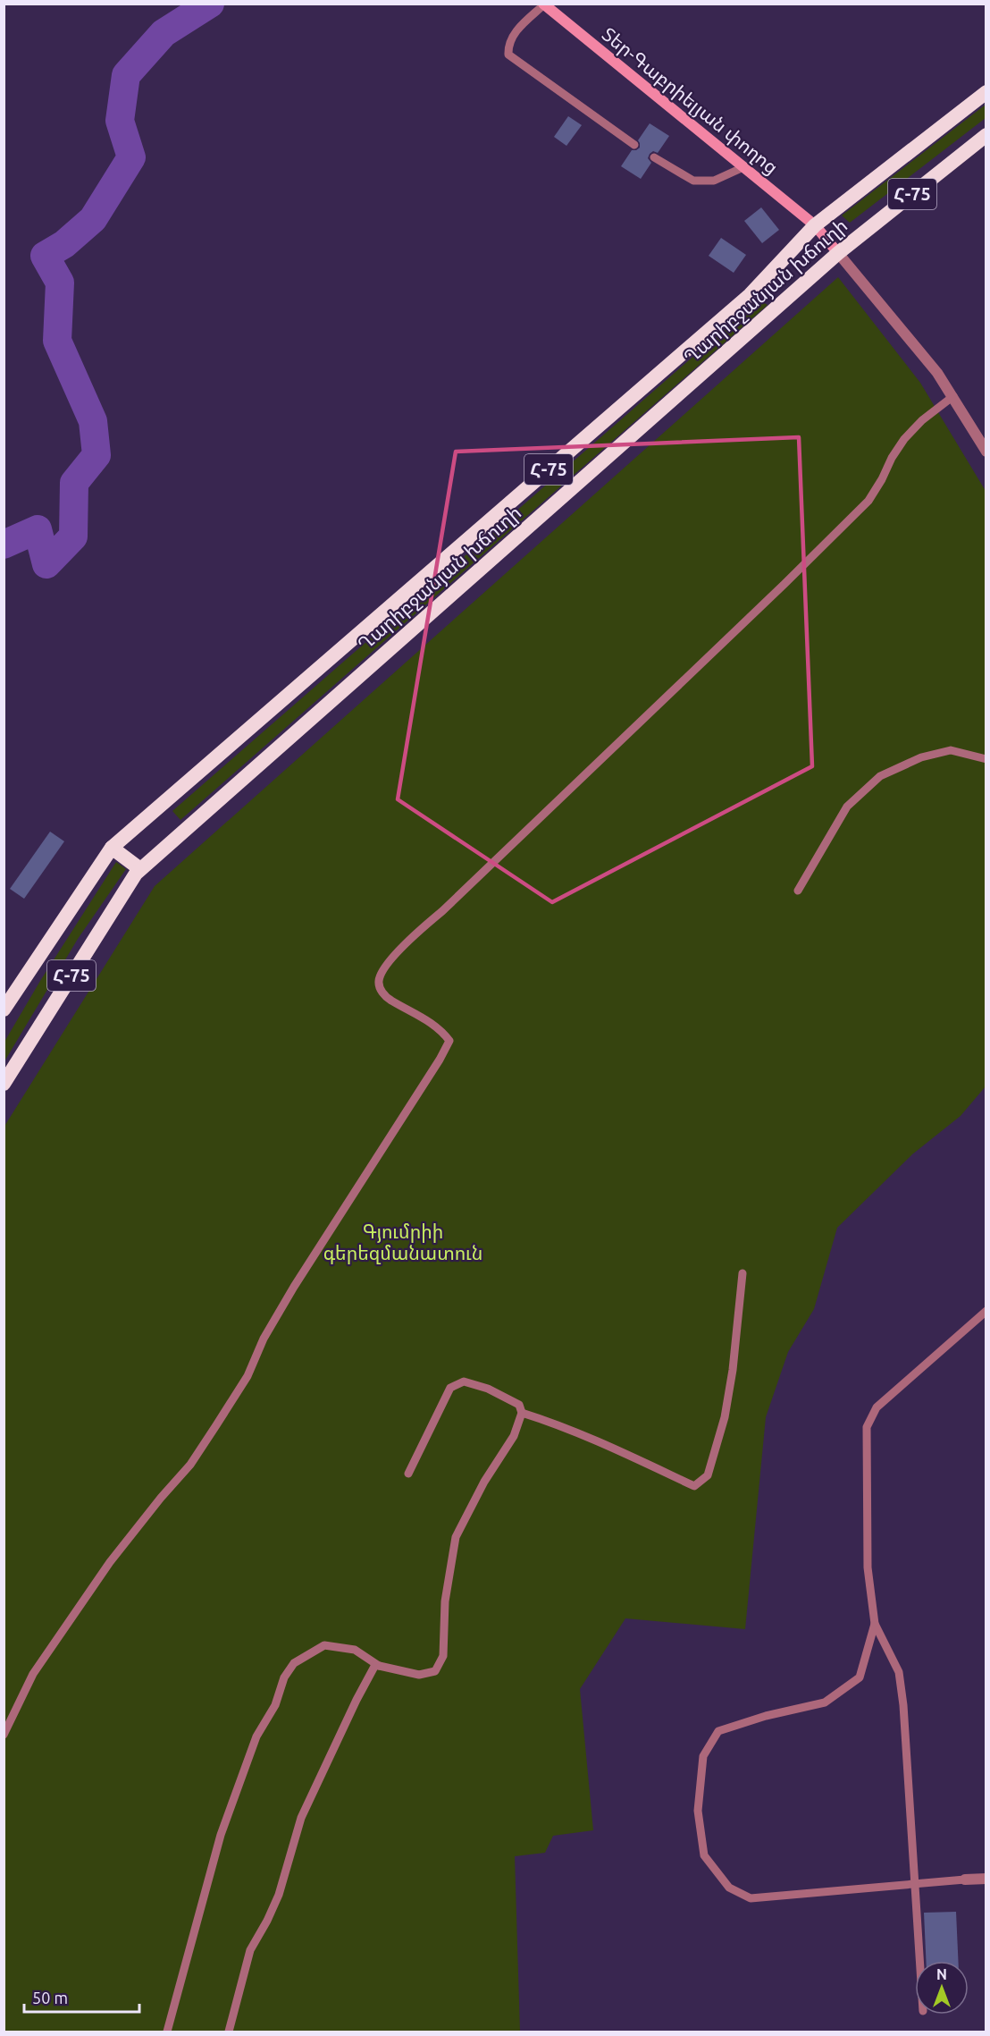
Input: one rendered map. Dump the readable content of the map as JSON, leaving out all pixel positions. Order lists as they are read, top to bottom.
{
  "streets": {
    "highway": ["Հ-75", "Ղարիբջանյան խճուղի"],
    "main road": ["Տեր-Գաբրիելյան փողոց"]
  },
  "crossings": [
    ["Տեր-Գաբրիելյան փողոց", "Ղարիբջանյան խճուղի"]
  ],
  "parks": ["Գյումրիի գերեզմանատուն"],
  "scale_bar": "50 m",
  "north": "top"
}
